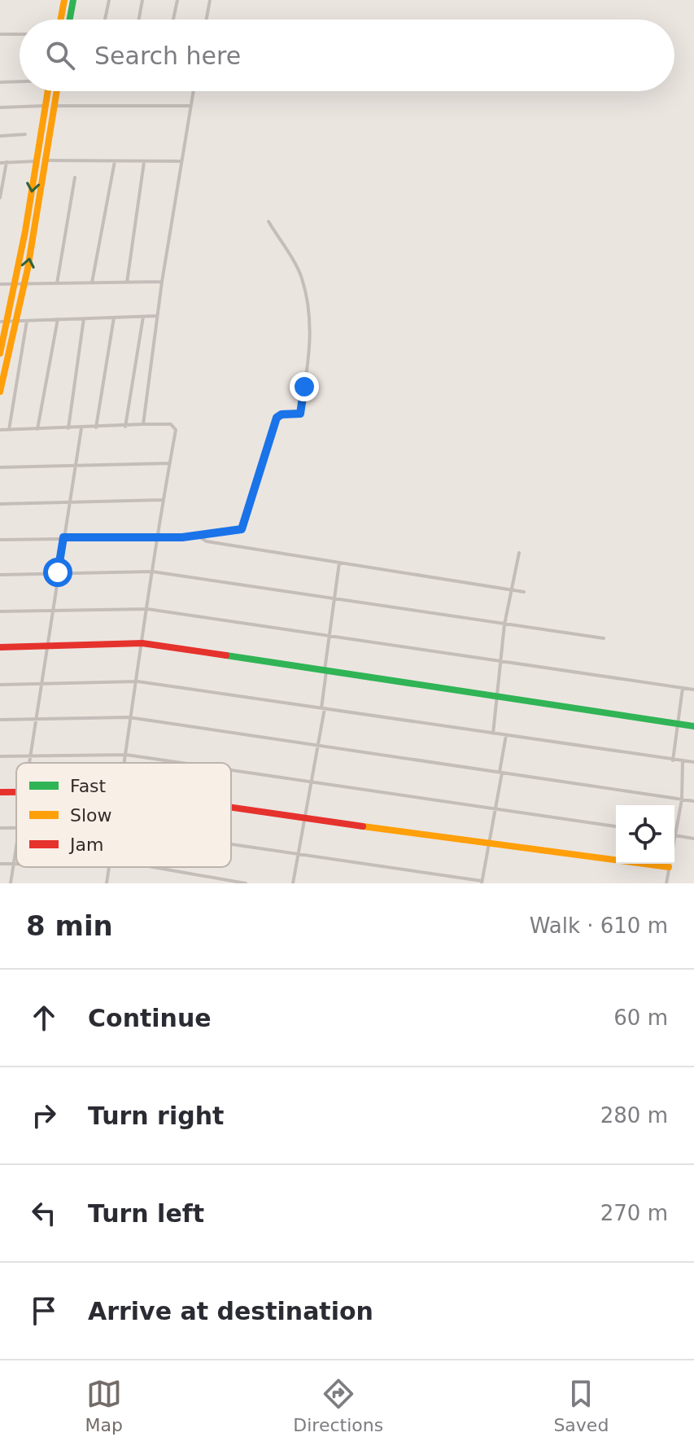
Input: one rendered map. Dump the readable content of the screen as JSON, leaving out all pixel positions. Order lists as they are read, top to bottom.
{
  "legend": ["Fast", "Slow", "Jam"],
  "page": {
    "search": "Search here",
    "heading": ["8 min", "Walk · 610 m"],
    "list": [
      ["Continue", "60 m"],
      ["Turn right", "280 m"],
      ["Turn left", "270 m"],
      "Arrive at destination"
    ],
    "nav": ["Map", "Directions", "Saved"]
  }
}
